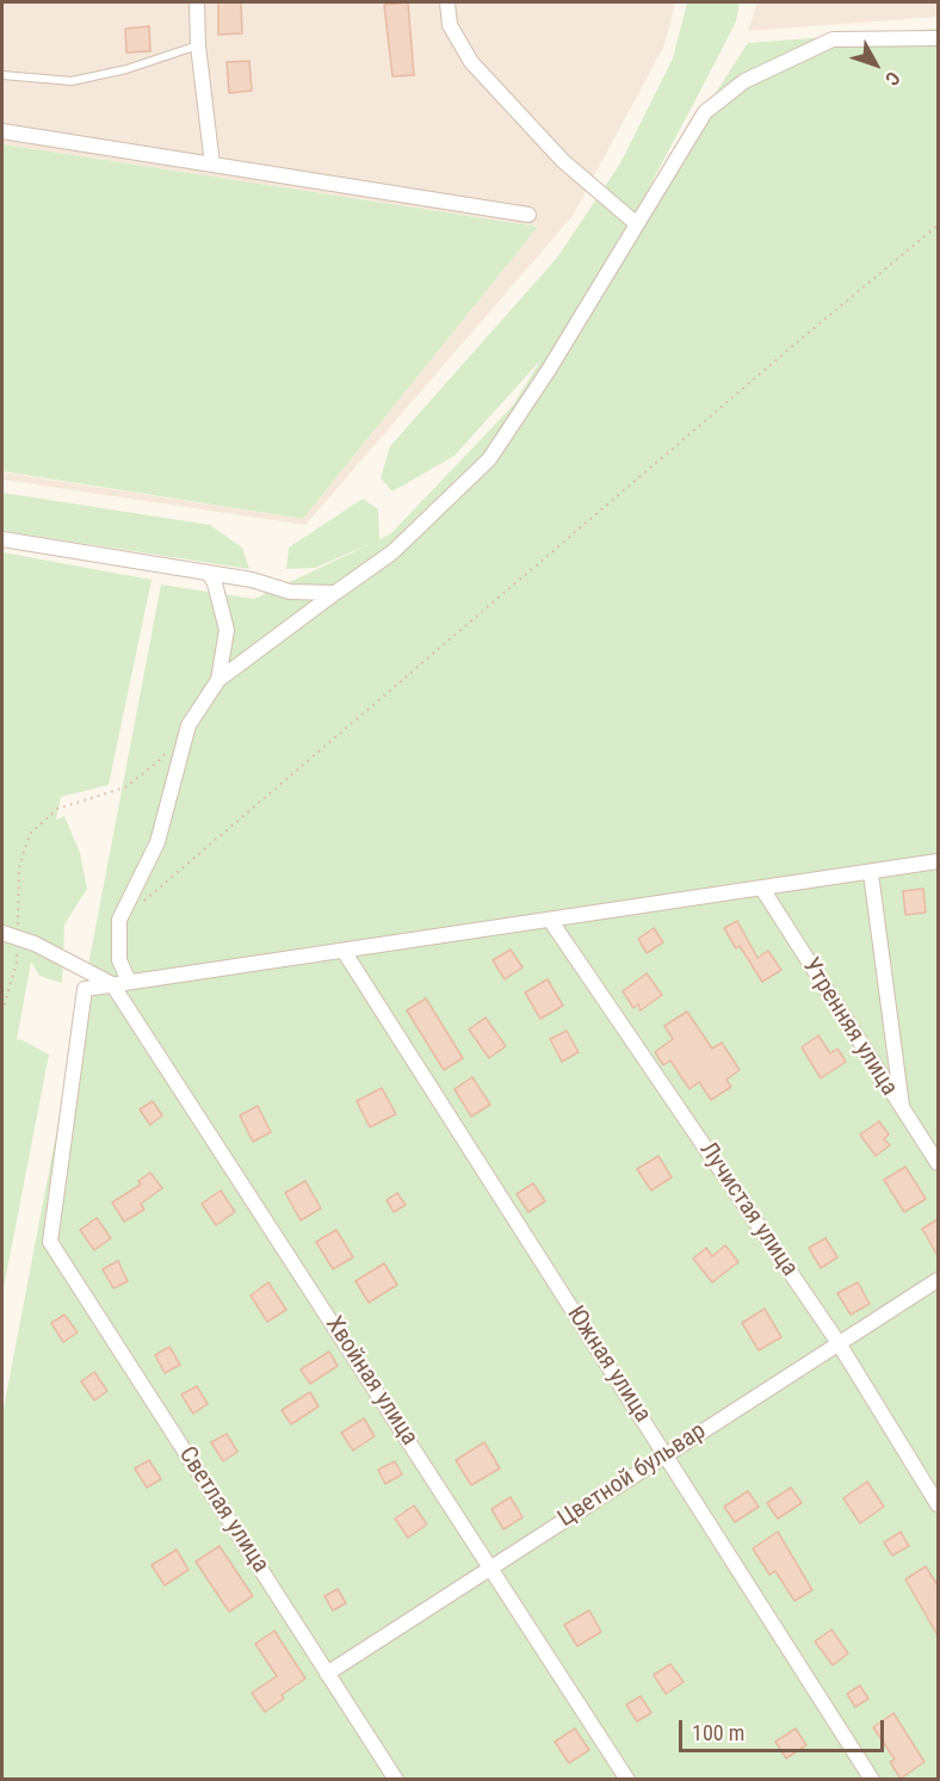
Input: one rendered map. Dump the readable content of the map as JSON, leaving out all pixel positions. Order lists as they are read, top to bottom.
{
  "streets": {
    "street": [
      "Утренняя улица",
      "Лучистая улица",
      "Южная улица",
      "Хвойная улица",
      "Цветной бульвар",
      "Светлая улица"
    ]
  },
  "crossings": [
    ["Лучистая улица", "Цветной бульвар"],
    ["Южная улица", "Цветной бульвар"],
    ["Хвойная улица", "Цветной бульвар"],
    ["Хвойная улица", "Светлая улица"],
    ["Цветной бульвар", "Светлая улица"]
  ],
  "scale_bar": "100 m",
  "north": "bottom right"
}
